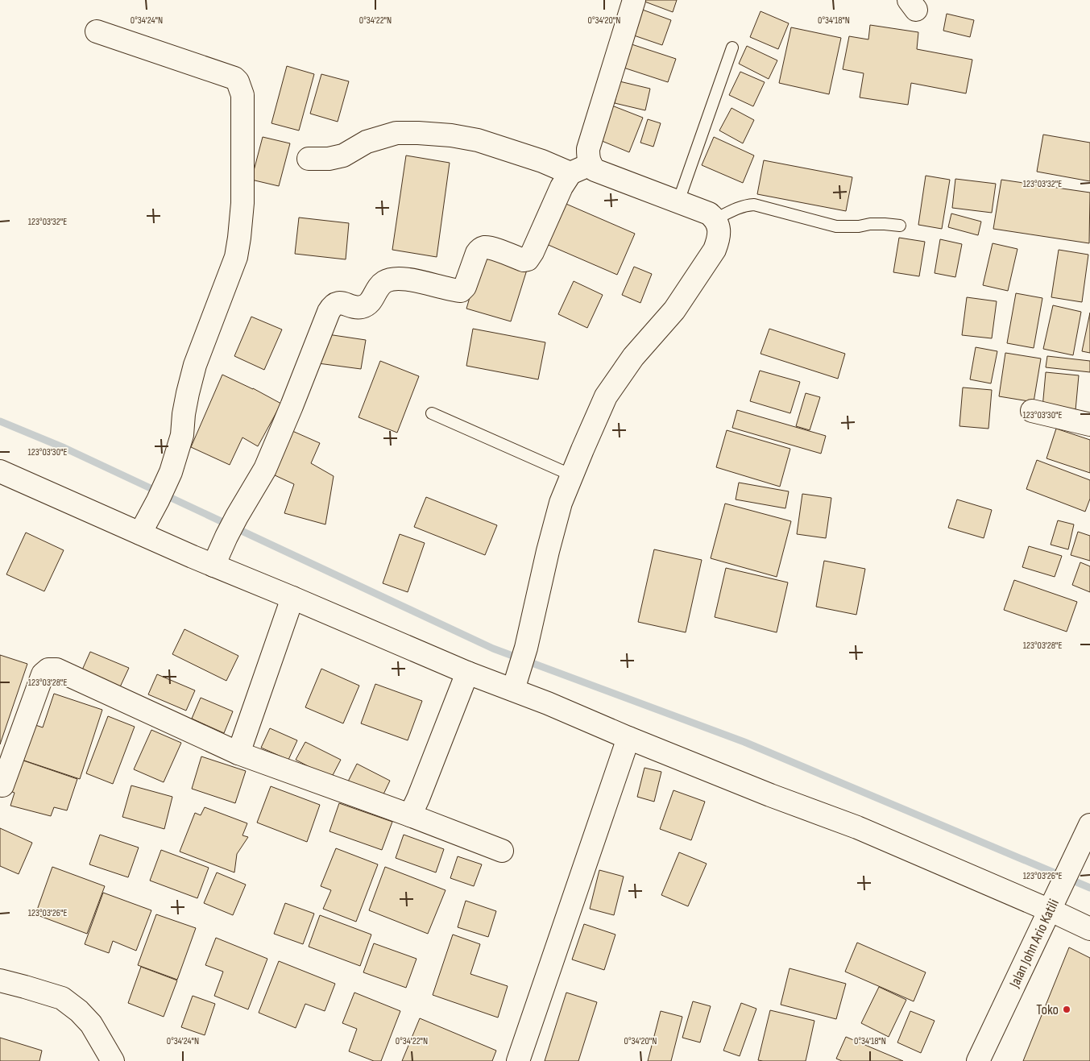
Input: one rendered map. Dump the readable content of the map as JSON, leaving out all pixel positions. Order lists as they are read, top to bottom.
{
  "streets": {
    "street": ["Jalan John Ario Katili"]
  },
  "places": ["Toko"],
  "coordinates": [
    "0°34'24\"N",
    "0°34'22\"N",
    "0°34'20\"N",
    "0°34'18\"N",
    "123°03'32\"E",
    "123°03'30\"E",
    "123°03'28\"E",
    "123°03'26\"E"
  ]
}
